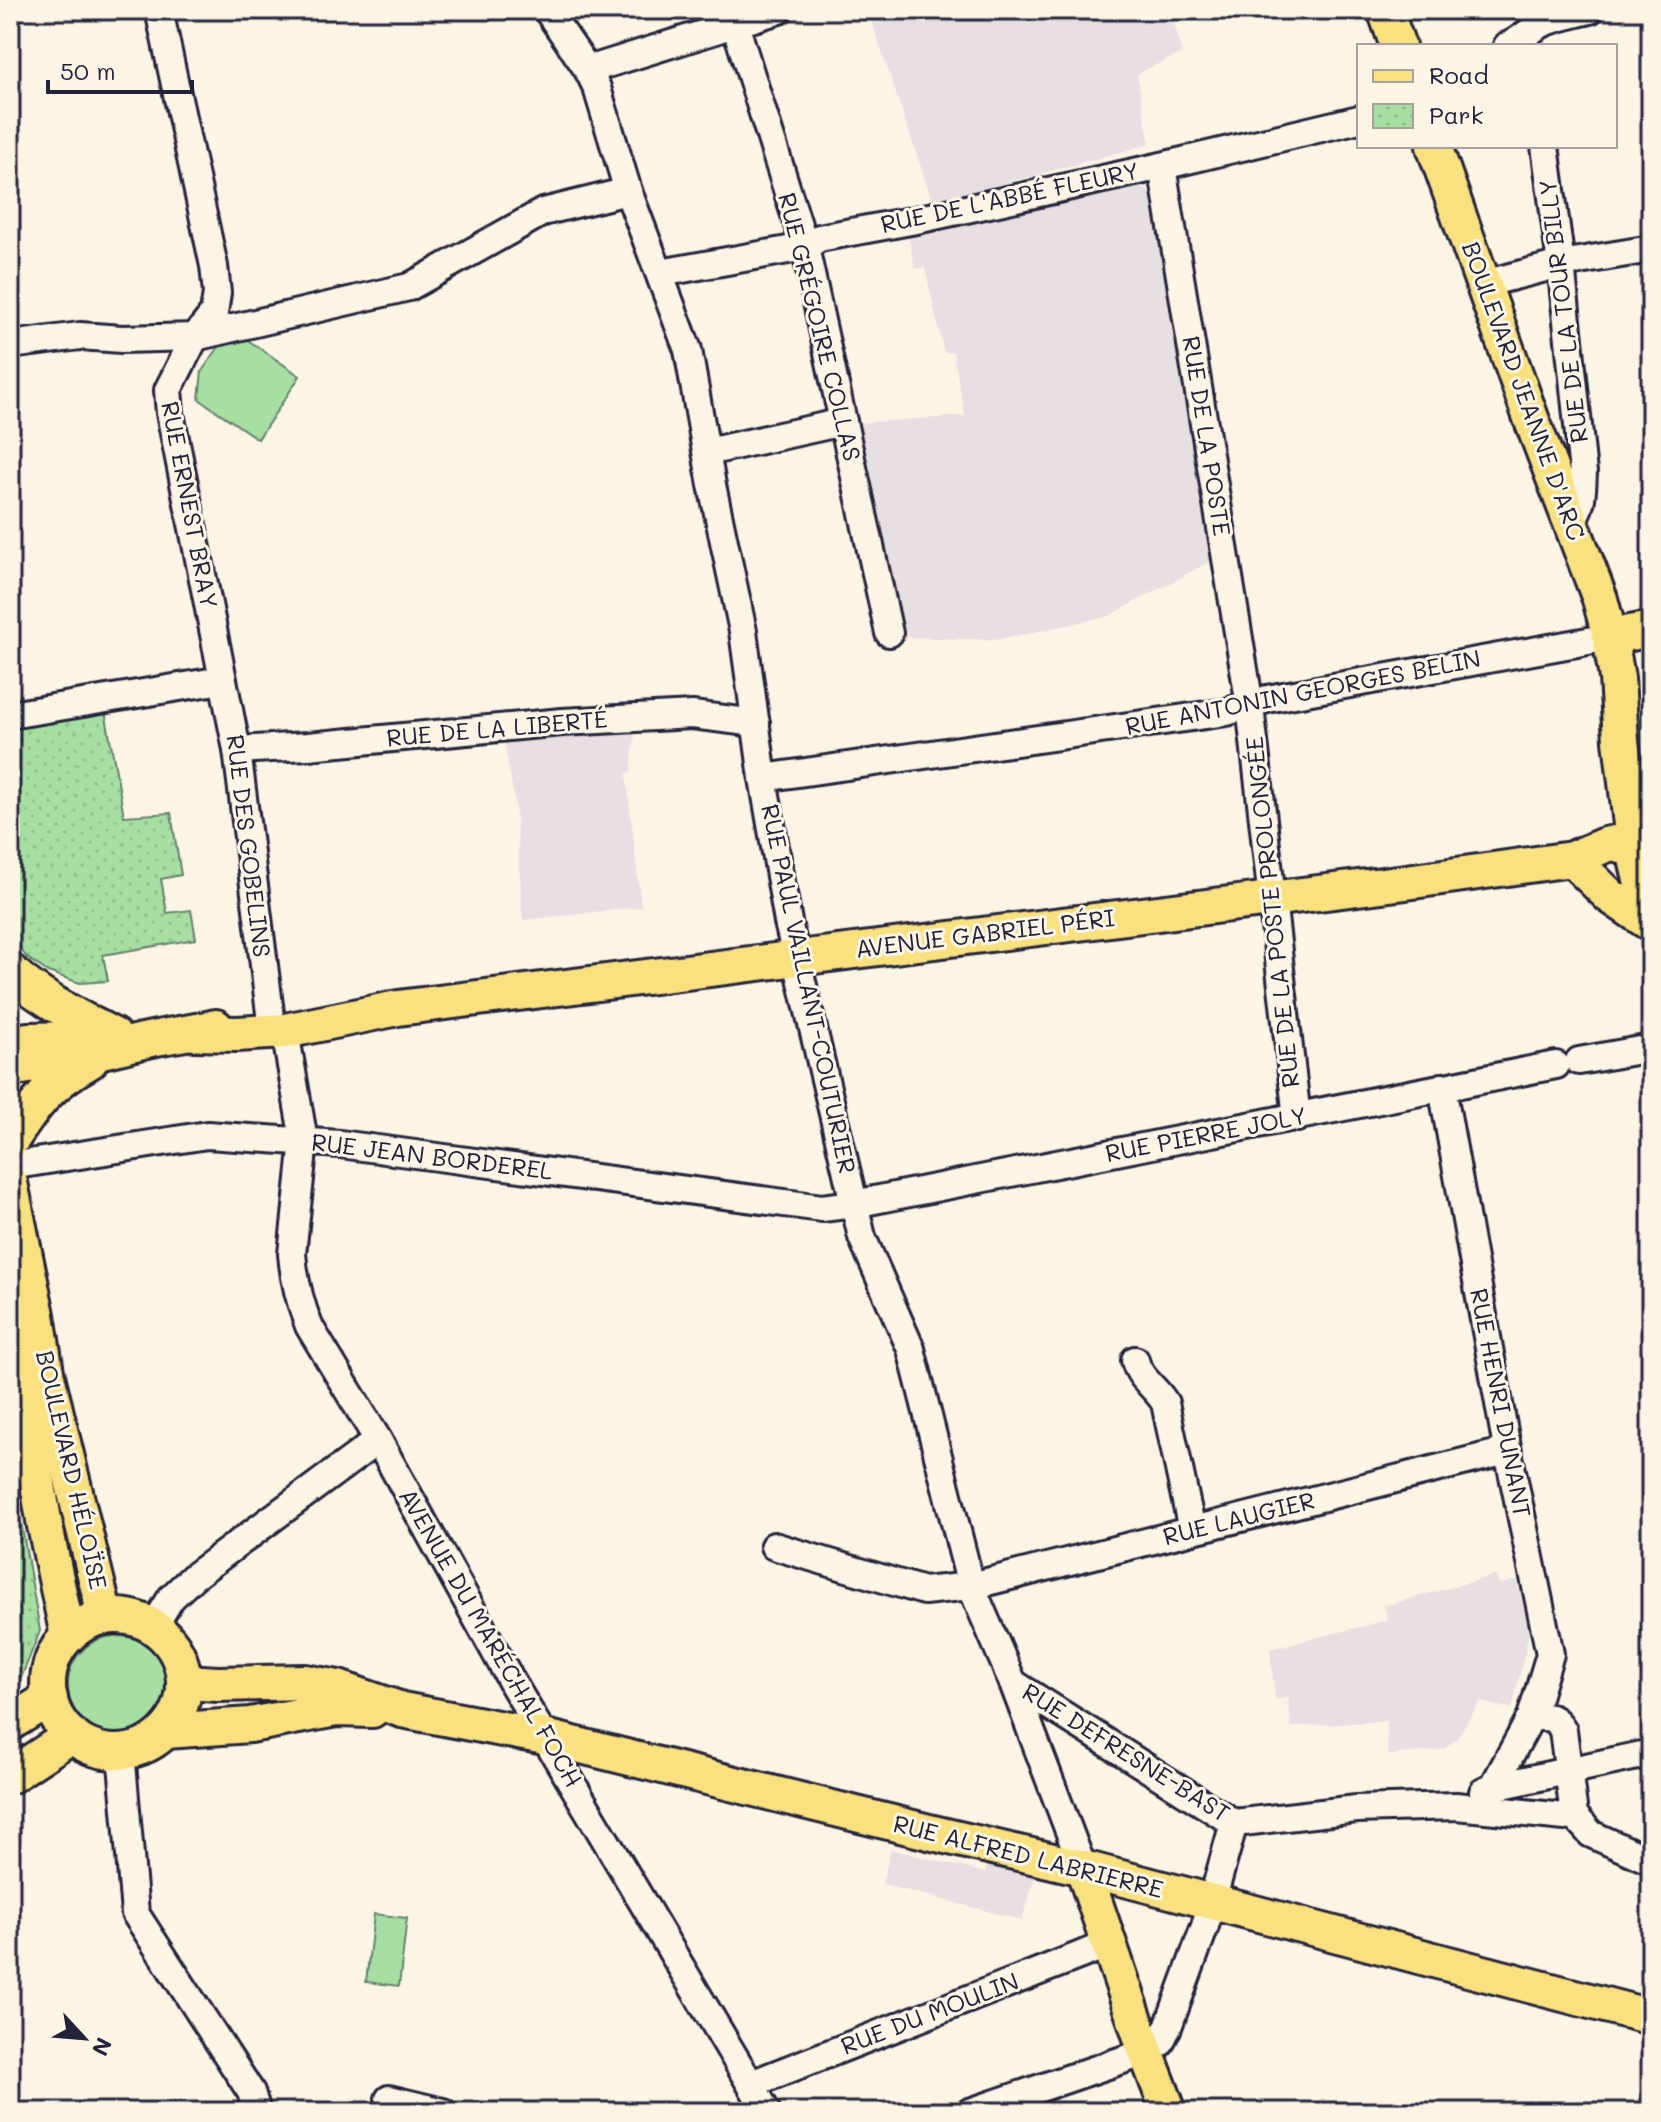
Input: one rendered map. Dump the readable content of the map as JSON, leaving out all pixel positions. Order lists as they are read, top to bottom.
{
  "streets": {
    "main road": [
      "BOULEVARD JEANNE D'ARC",
      "RUE ANTONIN GEORGES BELIN",
      "AVENUE GABRIEL PÉRI",
      "BOULEVARD HÉLOÏSE",
      "RUE ALFRED LABRIERRE"
    ],
    "street": [
      "RUE DE L'ABBÉ FLEURY",
      "RUE DE LA TOUR BILLY",
      "RUE GRÉGOIRE COLLAS",
      "RUE DE LA POSTE",
      "RUE ERNEST BRAY",
      "RUE DE LA LIBERTÉ",
      "RUE DES GOBELINS",
      "RUE DE LA POSTE PROLONGÉE",
      "RUE PAUL VAILLANT-COUTURIER",
      "RUE PIERRE JOLY",
      "RUE JEAN BORDEREL",
      "RUE HENRI DUNANT",
      "RUE LAUGIER",
      "AVENUE DU MARÉCHAL FOCH",
      "RUE DEFRESNE-BAST",
      "RUE DU MOULIN"
    ]
  },
  "crossings": [
    ["RUE DE L'ABBÉ FLEURY", "RUE GRÉGOIRE COLLAS"],
    ["RUE DE L'ABBÉ FLEURY", "RUE DE LA POSTE"],
    ["RUE DE L'ABBÉ FLEURY", "RUE PAUL VAILLANT-COUTURIER"],
    ["RUE DE LA TOUR BILLY", "BOULEVARD JEANNE D'ARC"],
    ["BOULEVARD JEANNE D'ARC", "RUE ANTONIN GEORGES BELIN"],
    ["RUE DE LA POSTE", "RUE ANTONIN GEORGES BELIN"],
    ["RUE DE LA POSTE", "RUE DE LA POSTE PROLONGÉE"],
    ["RUE ERNEST BRAY", "RUE DES GOBELINS"],
    ["RUE ANTONIN GEORGES BELIN", "RUE DE LA POSTE PROLONGÉE"],
    ["RUE ANTONIN GEORGES BELIN", "RUE PAUL VAILLANT-COUTURIER"],
    ["RUE DE LA LIBERTÉ", "RUE DES GOBELINS"],
    ["RUE DE LA LIBERTÉ", "RUE PAUL VAILLANT-COUTURIER"],
    ["RUE DES GOBELINS", "AVENUE GABRIEL PÉRI"],
    ["RUE DES GOBELINS", "RUE JEAN BORDEREL"],
    ["RUE DES GOBELINS", "AVENUE DU MARÉCHAL FOCH"],
    ["RUE DE LA POSTE PROLONGÉE", "AVENUE GABRIEL PÉRI"],
    ["RUE DE LA POSTE PROLONGÉE", "RUE PIERRE JOLY"],
    ["AVENUE GABRIEL PÉRI", "RUE PAUL VAILLANT-COUTURIER"],
    ["RUE PAUL VAILLANT-COUTURIER", "RUE PIERRE JOLY"],
    ["RUE PAUL VAILLANT-COUTURIER", "RUE JEAN BORDEREL"],
    ["RUE PAUL VAILLANT-COUTURIER", "RUE LAUGIER"],
    ["RUE PAUL VAILLANT-COUTURIER", "RUE DEFRESNE-BAST"],
    ["RUE PAUL VAILLANT-COUTURIER", "RUE ALFRED LABRIERRE"],
    ["RUE PIERRE JOLY", "RUE JEAN BORDEREL"],
    ["RUE PIERRE JOLY", "RUE HENRI DUNANT"],
    ["RUE JEAN BORDEREL", "AVENUE DU MARÉCHAL FOCH"],
    ["RUE HENRI DUNANT", "RUE LAUGIER"],
    ["BOULEVARD HÉLOÏSE", "RUE ALFRED LABRIERRE"],
    ["AVENUE DU MARÉCHAL FOCH", "RUE ALFRED LABRIERRE"],
    ["AVENUE DU MARÉCHAL FOCH", "RUE DU MOULIN"]
  ],
  "legend": ["Road", "Park"],
  "scale_bar": "50 m",
  "north": "bottom right"
}
